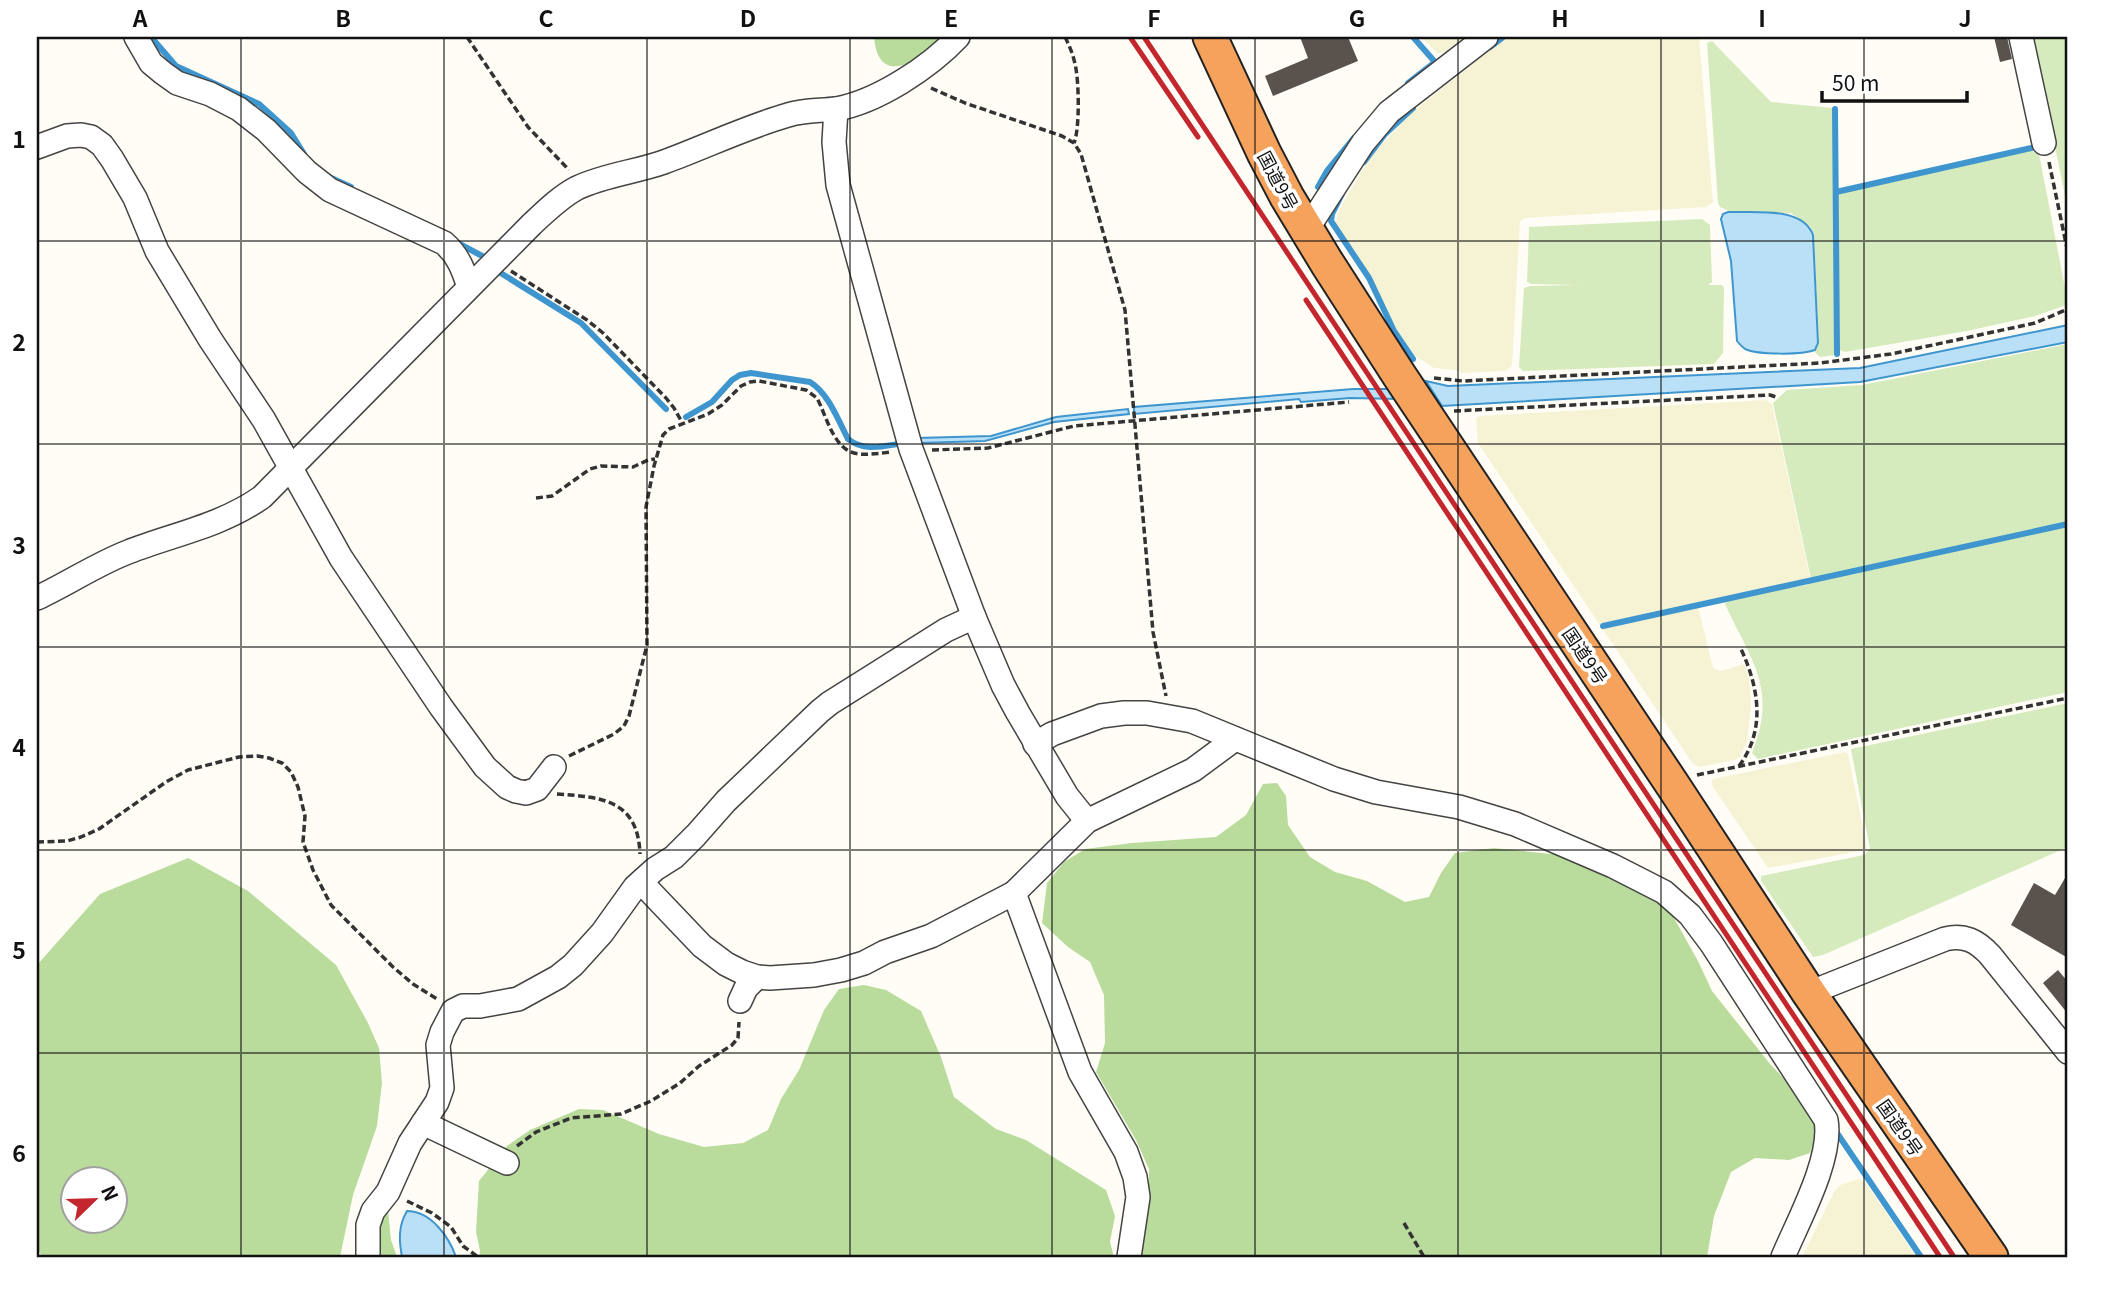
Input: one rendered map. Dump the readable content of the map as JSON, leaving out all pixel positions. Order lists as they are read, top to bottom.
{
  "streets": {
    "highway": ["国道9号"]
  },
  "scale_bar": "50 m",
  "north": "top right",
  "grid": {
    "columns": [
      "A",
      "B",
      "C",
      "D",
      "E",
      "F",
      "G",
      "H",
      "I",
      "J"
    ],
    "rows": [
      "1",
      "2",
      "3",
      "4",
      "5",
      "6"
    ]
  }
}
